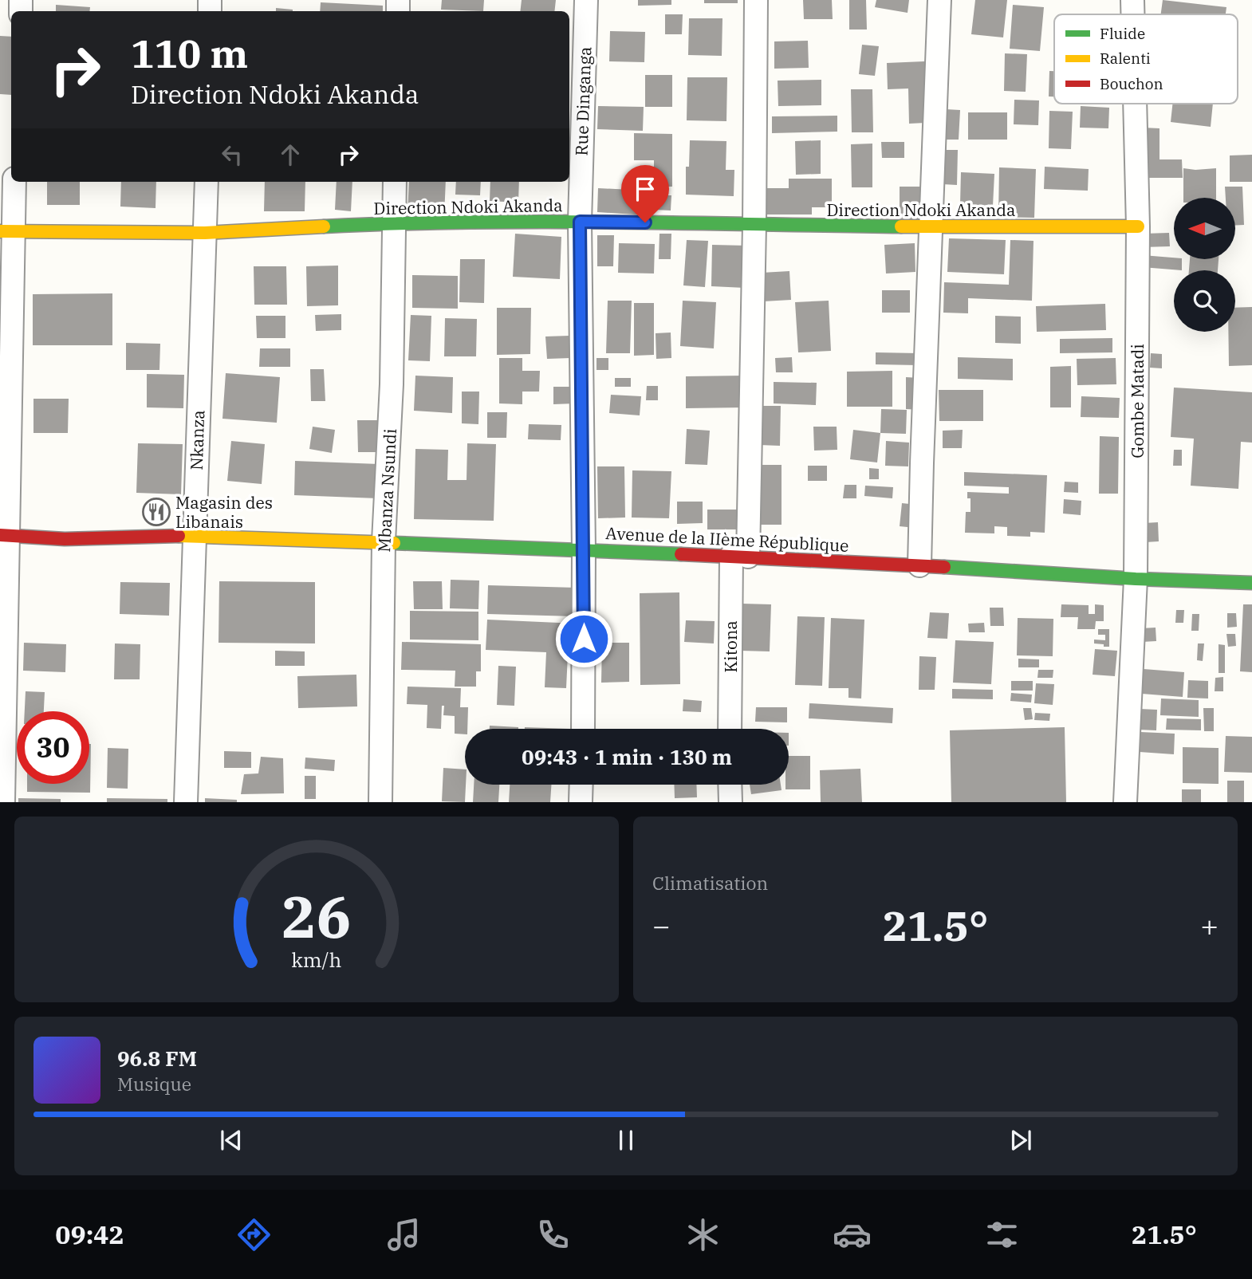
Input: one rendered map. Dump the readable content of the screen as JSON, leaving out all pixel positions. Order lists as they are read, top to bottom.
{
  "streets": {
    "street": [
      "Rue Dinganga",
      "Direction Ndoki Akanda",
      "Gombe Matadi",
      "Nkanza",
      "Mbanza Nsundi",
      "Avenue de la IIème République",
      "Kitona"
    ]
  },
  "crossings": [
    ["Rue Dinganga", "Direction Ndoki Akanda"],
    ["Rue Dinganga", "Avenue de la IIème République"],
    ["Direction Ndoki Akanda", "Gombe Matadi"],
    ["Direction Ndoki Akanda", "Nkanza"],
    ["Direction Ndoki Akanda", "Mbanza Nsundi"],
    ["Direction Ndoki Akanda", "Kitona"],
    ["Gombe Matadi", "Avenue de la IIème République"],
    ["Nkanza", "Avenue de la IIème République"],
    ["Mbanza Nsundi", "Avenue de la IIème République"],
    ["Avenue de la IIème République", "Kitona"]
  ],
  "places": {
    "restaurant": ["Magasin des Libanais"]
  },
  "legend": ["Fluide", "Ralenti", "Bouchon"],
  "north": "left",
  "page": {
    "turn": ["110 m", "Direction Ndoki Akanda"],
    "limit": "30",
    "trip": "09:43 · 1 min · 130 m",
    "tile": "Climatisation",
    "heat": ["−", "21.5°", "+"],
    "song": ["96.8 FM", "Musique"],
    "tabs": ["09:42", "21.5°"],
    "gauge": ["26", "km/h"]
  }
}
